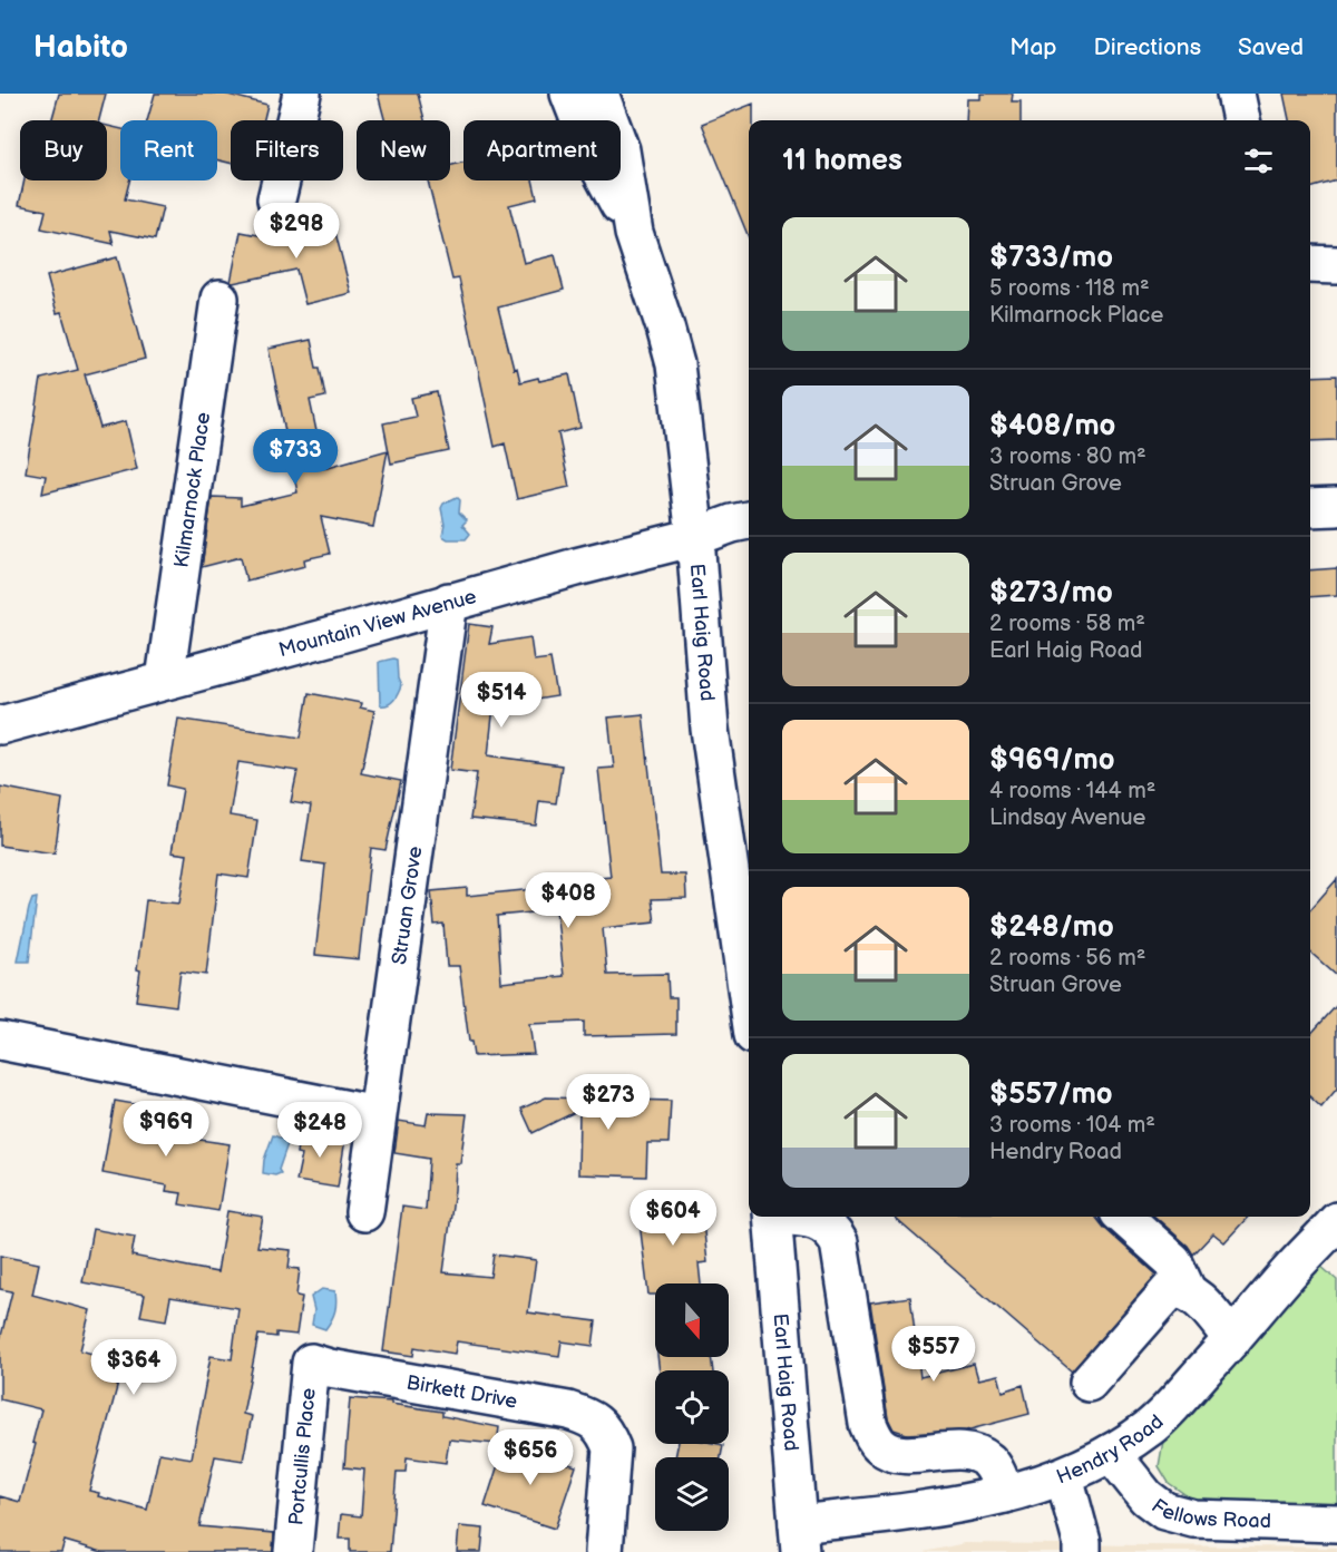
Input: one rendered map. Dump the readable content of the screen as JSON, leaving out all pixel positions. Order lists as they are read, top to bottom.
{
  "streets": {
    "street": [
      "Kilmarnock Place",
      "Mountain View Avenue",
      "Earl Haig Road",
      "Struan Grove",
      "Birkett Drive",
      "Hendry Road",
      "Portcullis Place",
      "Fellows Road"
    ]
  },
  "crossings": [
    ["Kilmarnock Place", "Mountain View Avenue"],
    ["Mountain View Avenue", "Earl Haig Road"],
    ["Mountain View Avenue", "Struan Grove"],
    ["Earl Haig Road", "Hendry Road"],
    ["Birkett Drive", "Portcullis Place"],
    ["Hendry Road", "Fellows Road"]
  ],
  "north": "bottom",
  "page": {
    "header": "Habito",
    "nav": ["Map", "Directions", "Saved"],
    "chip": [
      "Buy",
      "Rent",
      "Filters",
      "New",
      "Apartment"
    ],
    "heading": "11 homes",
    "list": [
      {
        "name": "$733/mo",
        "note": "5 rooms · 118 m² · Kilmarnock Place"
      },
      {
        "name": "$408/mo",
        "note": "3 rooms · 80 m² · Struan Grove"
      },
      {
        "name": "$273/mo",
        "note": "2 rooms · 58 m² · Earl Haig Road"
      },
      {
        "name": "$969/mo",
        "note": "4 rooms · 144 m² · Lindsay Avenue"
      },
      {
        "name": "$248/mo",
        "note": "2 rooms · 56 m² · Struan Grove"
      },
      {
        "name": "$557/mo",
        "note": "3 rooms · 104 m² · Hendry Road"
      }
    ],
    "price": [
      "$298",
      "$733",
      "$514",
      "$408",
      "$273",
      "$969",
      "$248",
      "$604",
      "$557",
      "$364",
      "$656"
    ]
  }
}
